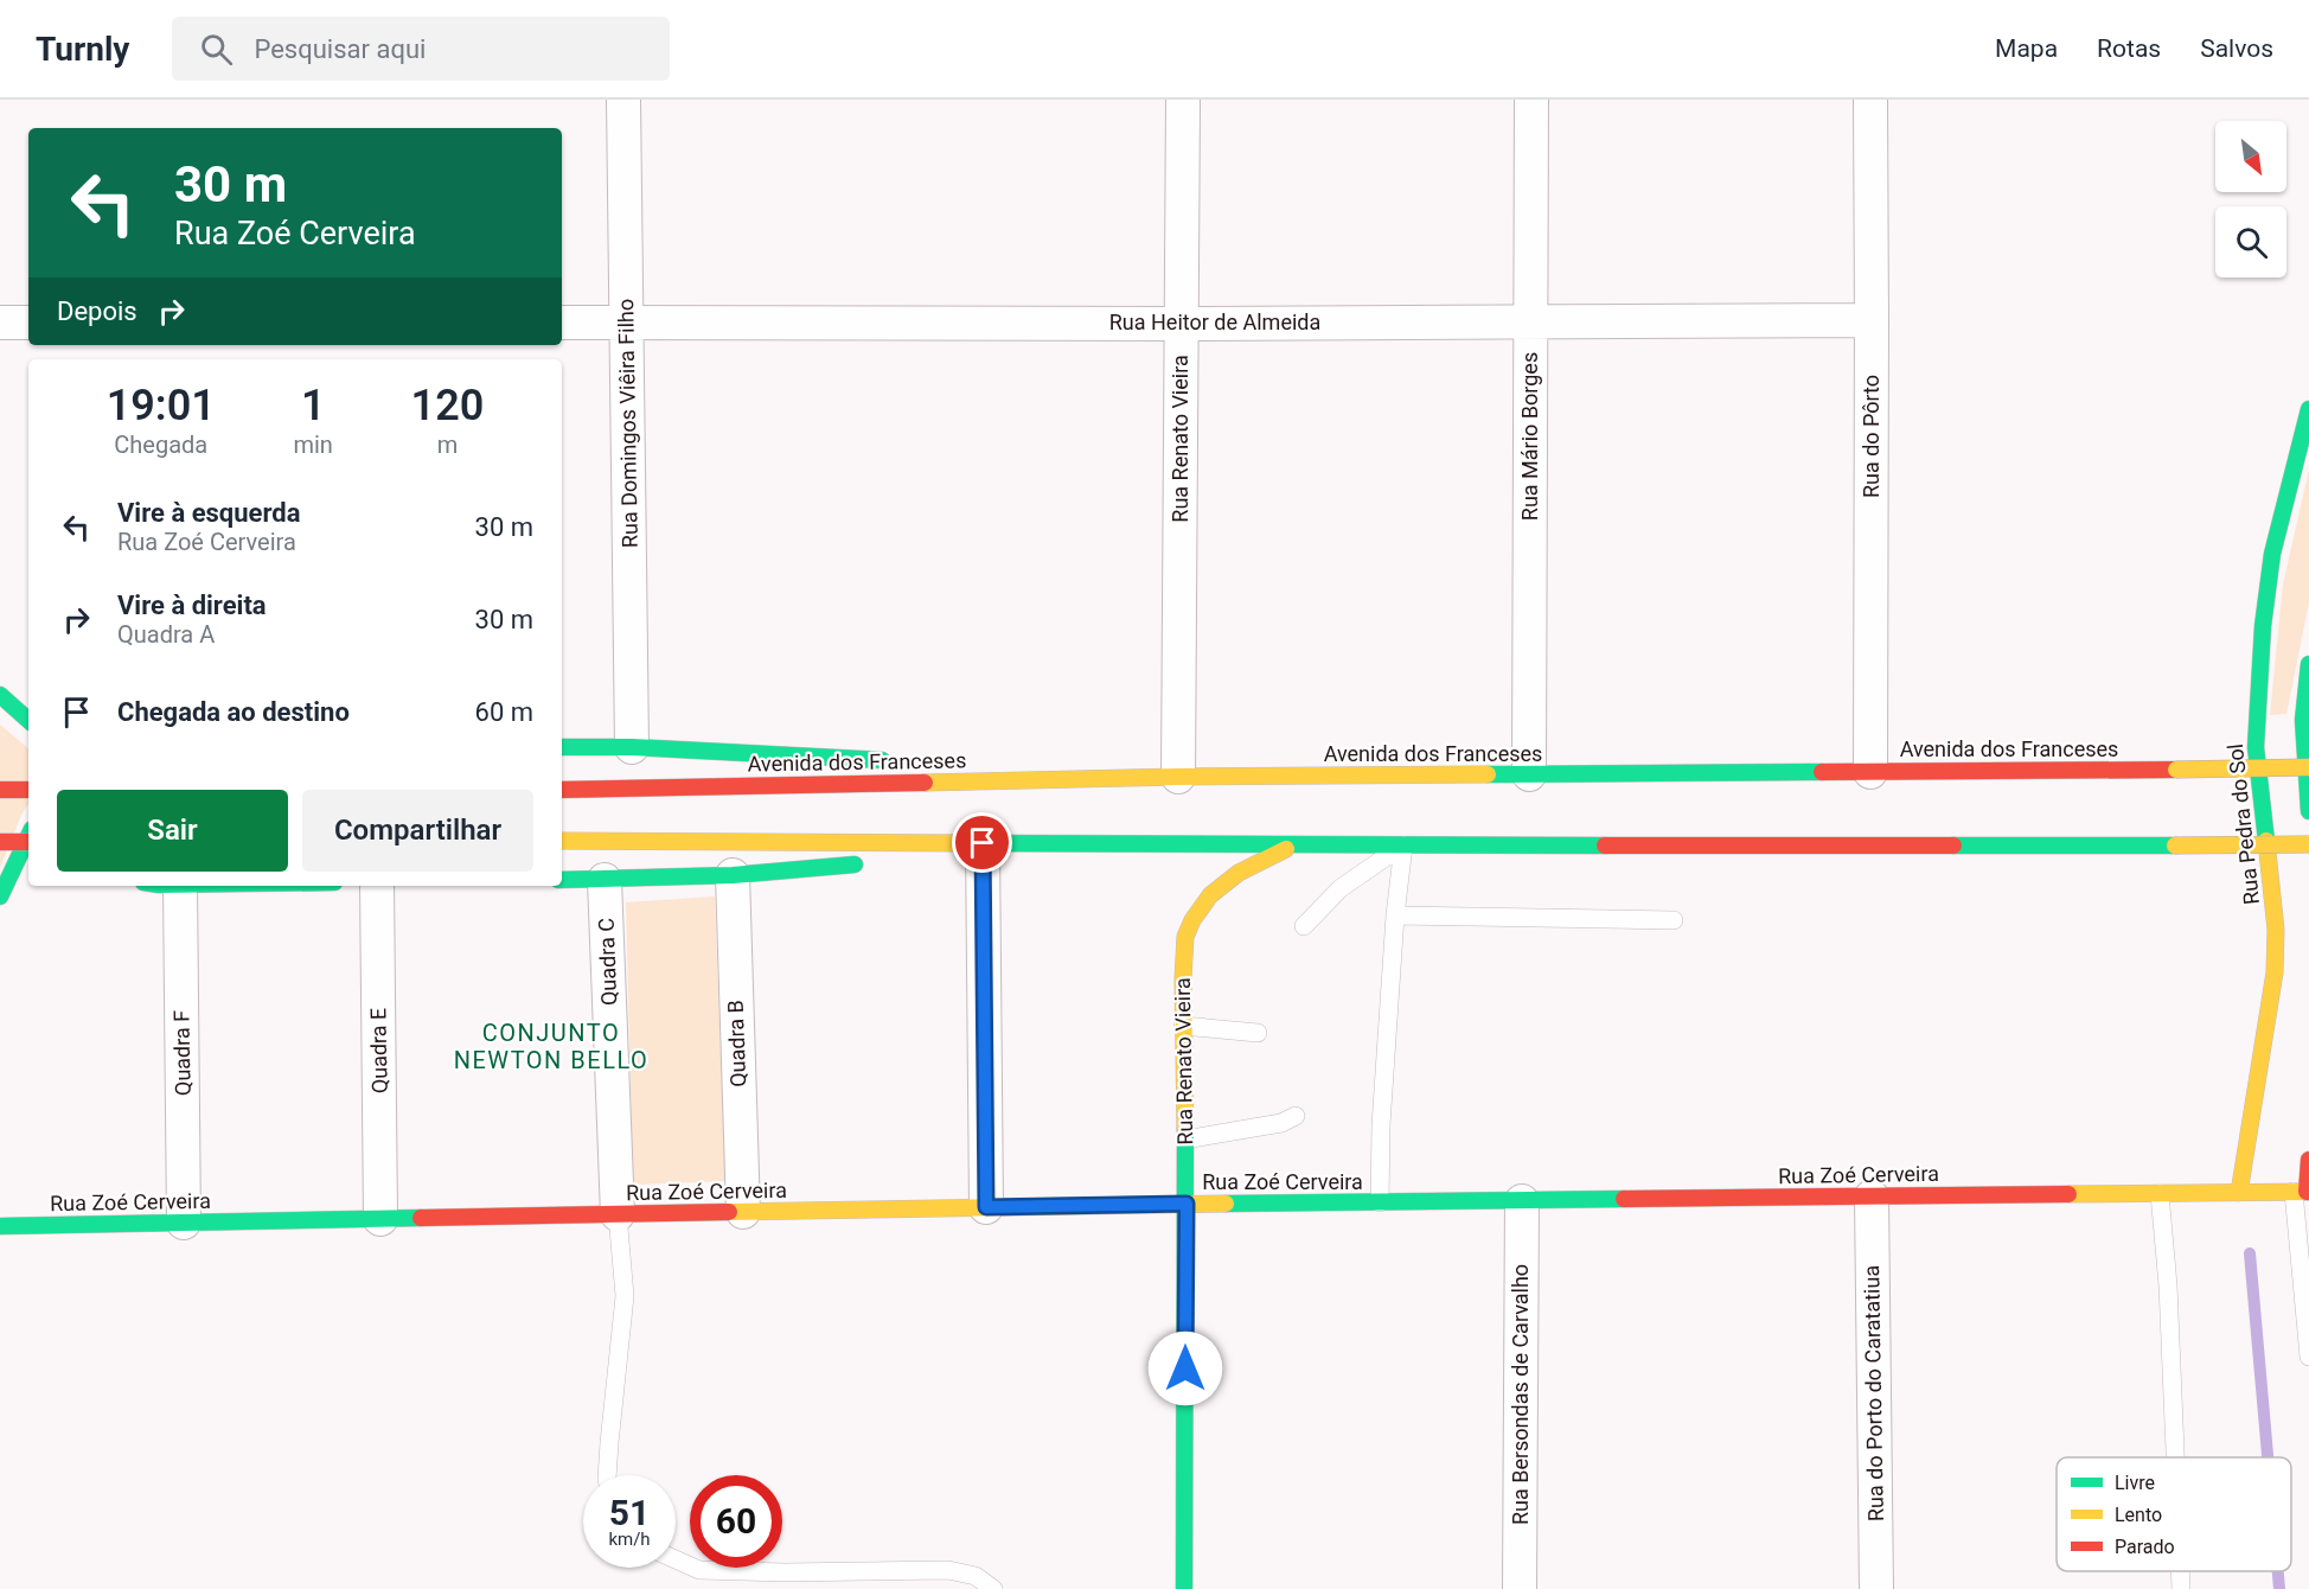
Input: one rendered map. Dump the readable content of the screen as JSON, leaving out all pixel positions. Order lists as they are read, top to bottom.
{
  "streets": {
    "main road": [
      "Rua Renato Vieira",
      "Avenida dos Franceses",
      "Rua Pedra do Sol",
      "Rua Zoé Cerveira"
    ],
    "street": [
      "Rua Heitor de Almeida",
      "Rua Domingos Viêira Filho",
      "Rua Mário Borges",
      "Rua do Pôrto",
      "Quadra C",
      "Quadra B",
      "Quadra E",
      "Quadra F",
      "Rua do Porto do Caratatiua",
      "Rua Bersondas de Carvalho"
    ]
  },
  "crossings": [
    ["Rua Heitor de Almeida", "Rua Domingos Viêira Filho"],
    ["Rua Heitor de Almeida", "Rua Mário Borges"],
    ["Rua Heitor de Almeida", "Rua do Pôrto"],
    ["Rua Heitor de Almeida", "Rua Renato Vieira"],
    ["Rua Mário Borges", "Avenida dos Franceses"],
    ["Rua do Pôrto", "Avenida dos Franceses"],
    ["Rua Renato Vieira", "Avenida dos Franceses"],
    ["Rua Renato Vieira", "Rua Zoé Cerveira"],
    ["Rua Pedra do Sol", "Rua Zoé Cerveira"],
    ["Quadra C", "Rua Zoé Cerveira"],
    ["Quadra B", "Rua Zoé Cerveira"],
    ["Quadra E", "Rua Zoé Cerveira"],
    ["Quadra F", "Rua Zoé Cerveira"],
    ["Rua Zoé Cerveira", "Rua do Porto do Caratatiua"],
    ["Rua Zoé Cerveira", "Rua Bersondas de Carvalho"]
  ],
  "districts": ["CONJUNTO NEWTON BELLO"],
  "legend": ["Livre", "Lento", "Parado"],
  "north": "bottom right",
  "page": {
    "header": "Turnly",
    "search": "Pesquisar aqui",
    "nav": ["Mapa", "Rotas", "Salvos"],
    "turn": ["30 m", "Rua Zoé Cerveira"],
    "then": "Depois",
    "eta": [
      "19:01",
      "Chegada",
      "1",
      "min",
      "120",
      "m"
    ],
    "list": [
      {
        "name": "Vire à esquerda",
        "note": "Rua Zoé Cerveira",
        "value": "30 m"
      },
      {
        "name": "Vire à direita",
        "note": "Quadra A",
        "value": "30 m"
      },
      {
        "name": "Chegada ao destino",
        "value": "60 m"
      }
    ],
    "buttons": ["Sair", "Compartilhar"],
    "speed": "51 km/h",
    "limit": "60"
  }
}
